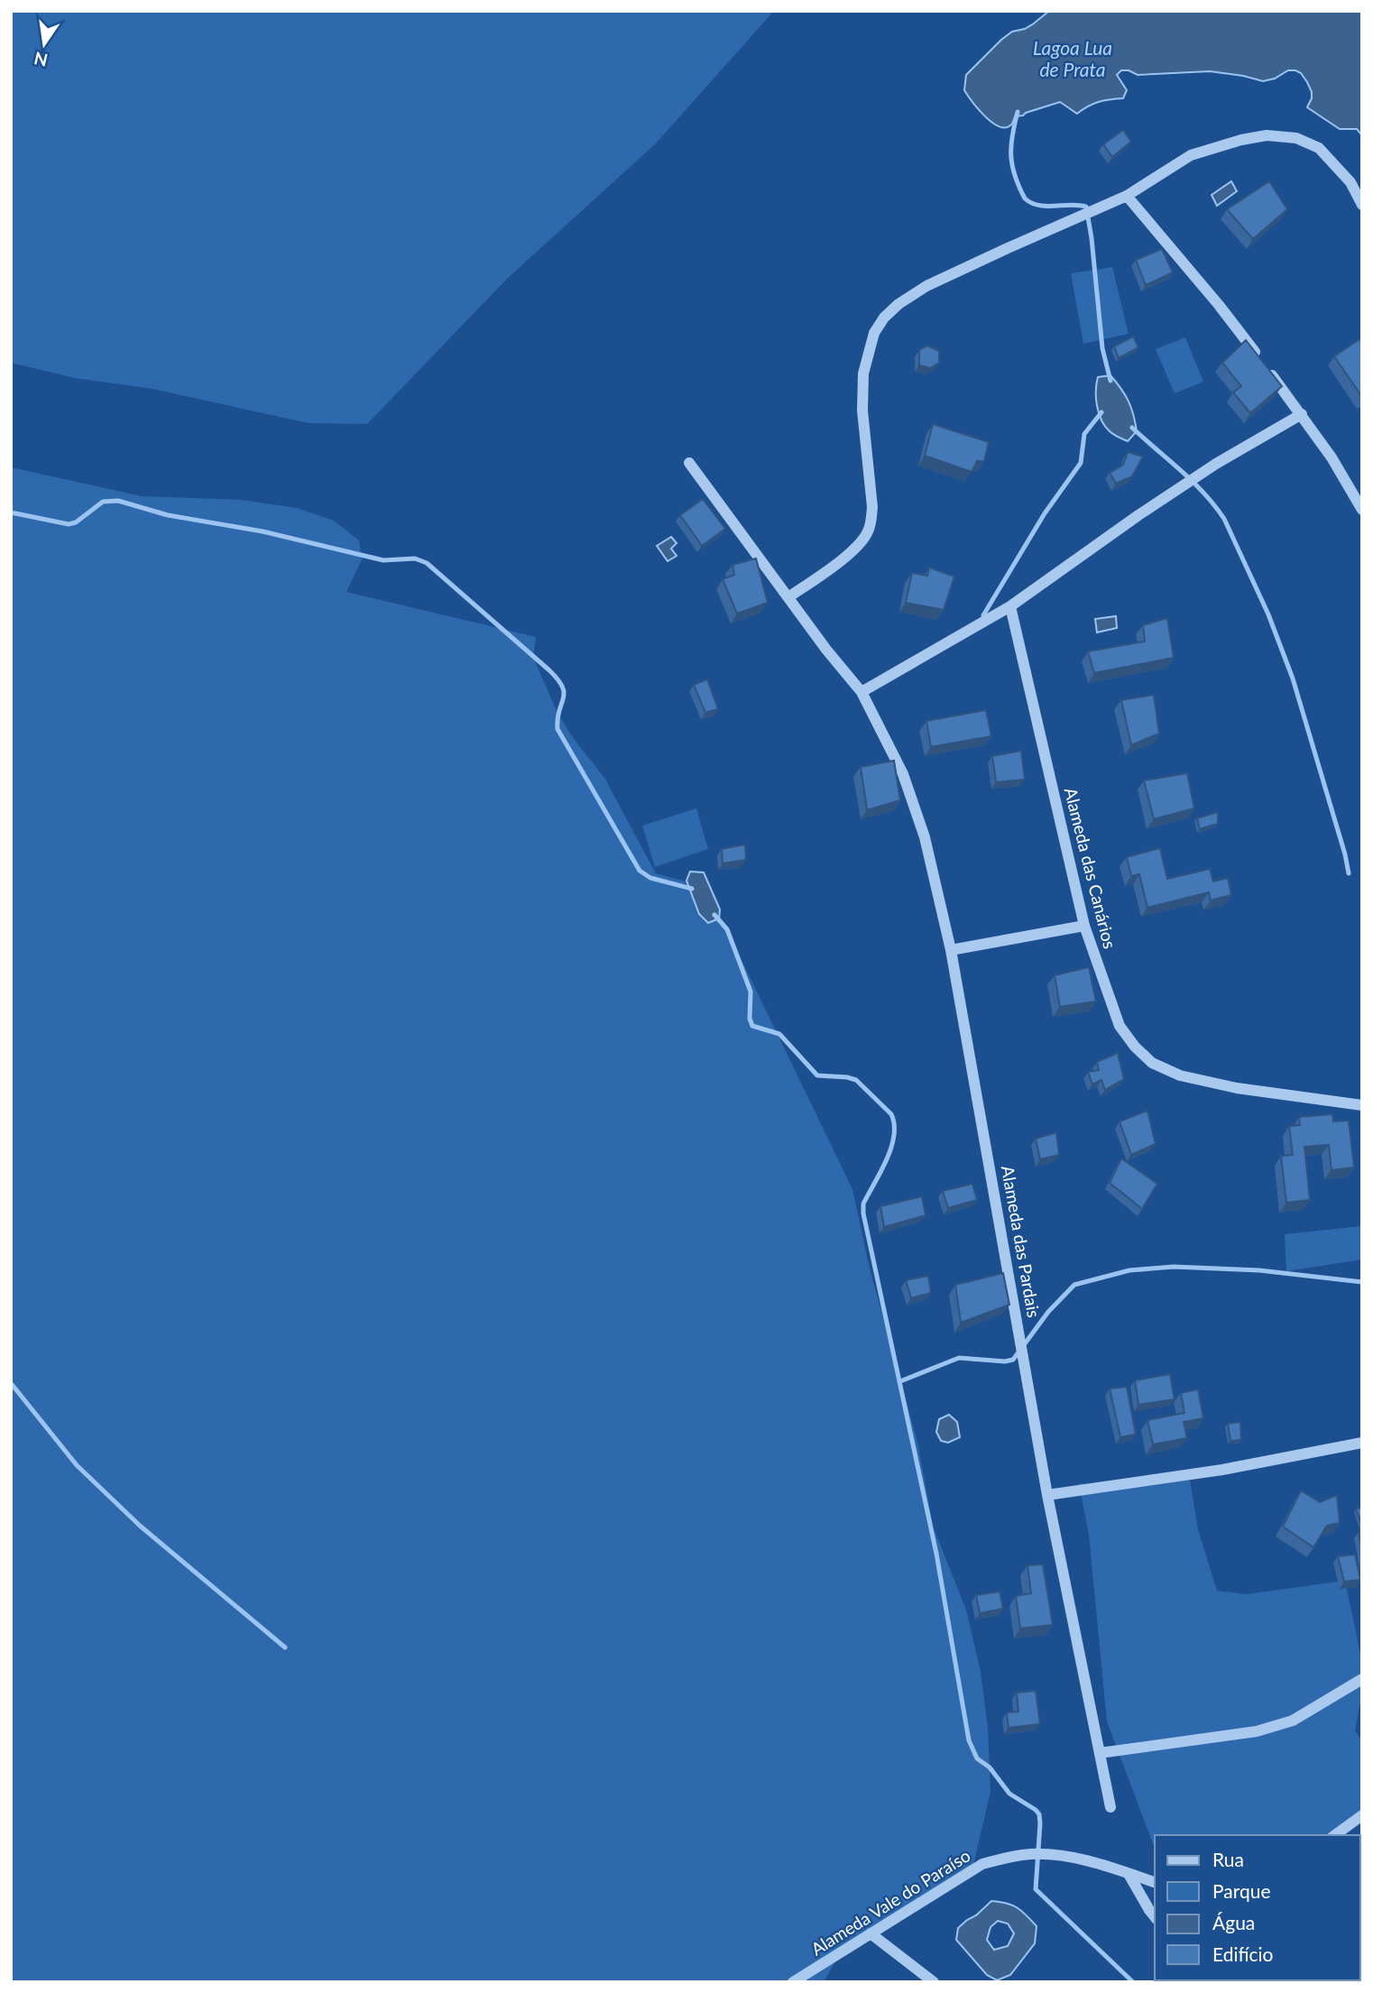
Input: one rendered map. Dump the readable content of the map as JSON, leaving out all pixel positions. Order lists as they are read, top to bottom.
{
  "streets": {
    "street": ["Alameda das Canários", "Alameda das Pardais", "Alameda Vale do Paraíso"]
  },
  "water": ["Lagoa Lua de Prata"],
  "legend": [
    "Rua",
    "Parque",
    "Água",
    "Edifício"
  ],
  "north": "bottom"
}
